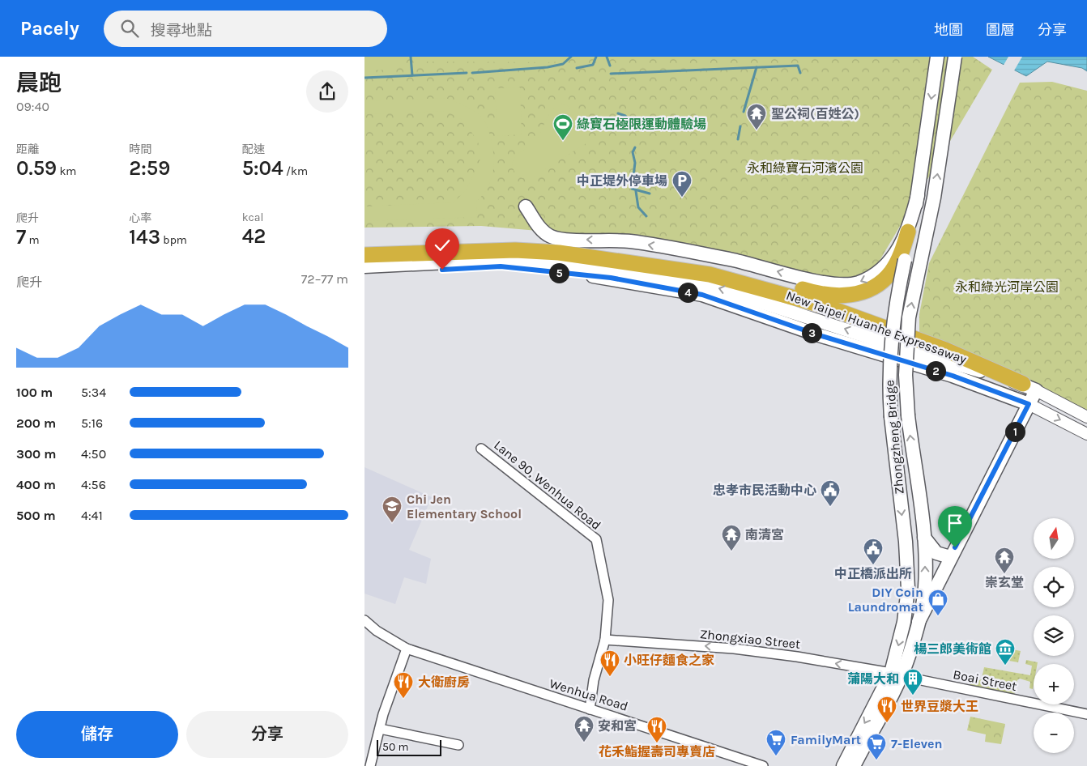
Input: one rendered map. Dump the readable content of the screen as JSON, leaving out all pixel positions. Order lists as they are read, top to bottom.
{
  "streets": {
    "highway": ["New Taipei Huanhe Expressaway"],
    "main road": ["Zhongzheng Bridge"],
    "street": [
      "Lane 90, Wenhua Road",
      "Zhongxiao Street",
      "Boai Street",
      "Wenhua Road"
    ]
  },
  "crossings": [
    ["Zhongzheng Bridge", "Zhongxiao Street"],
    ["Zhongzheng Bridge", "Boai Street"],
    ["Lane 90, Wenhua Road", "Zhongxiao Street"],
    ["Lane 90, Wenhua Road", "Wenhua Road"],
    ["Zhongxiao Street", "Boai Street"]
  ],
  "one_way": ["Zhongxiao Street"],
  "parks": ["永和綠寶石河濱公園", "永和綠光河岸公園"],
  "places": {
    "temple": [
      "聖公祠(百姓公)",
      "南清宮",
      "崇玄堂",
      "安和宮"
    ],
    "sports": ["綠寶石極限運動體驗場"],
    "parking": ["中正堤外停車場"],
    "public building": ["忠孝市民活動中心", "中正橋派出所"],
    "school or university": ["Chi Jen Elementary School"],
    "shop": ["DIY Coin Laundromat"],
    "museum": ["楊三郎美術館"],
    "restaurant": [
      "小旺仔麵食之家",
      "大衛廚房",
      "世界豆漿大王",
      "花禾鮨握壽司專賣店"
    ],
    "building": ["蒲陽大和"],
    "supermarket": ["FamilyMart", "7-Eleven"]
  },
  "scale_bar": "50 m",
  "north": "top",
  "page": {
    "header": "Pacely",
    "search": "搜尋地點",
    "nav": ["地圖", "圖層", "分享"],
    "heading": ["晨跑", "09:40"],
    "stats": [
      ["距離", "0.59 km"],
      ["時間", "2:59"],
      ["配速", "5:04 /km"],
      ["爬升", "7 m"],
      ["心率", "143 bpm"],
      ["kcal", "42"]
    ],
    "chart": ["爬升", "72–77 m"],
    "pins": [
      "5",
      "4",
      "3",
      "2",
      "1"
    ],
    "list": [
      {
        "name": "100 m",
        "note": "5:34"
      },
      {
        "name": "200 m",
        "note": "5:16"
      },
      {
        "name": "300 m",
        "note": "4:50"
      },
      {
        "name": "400 m",
        "note": "4:56"
      },
      {
        "name": "500 m",
        "note": "4:41"
      }
    ],
    "map_buttons": ["+", "−"],
    "buttons": ["儲存", "分享"],
    "scale": "50 m"
  }
}
